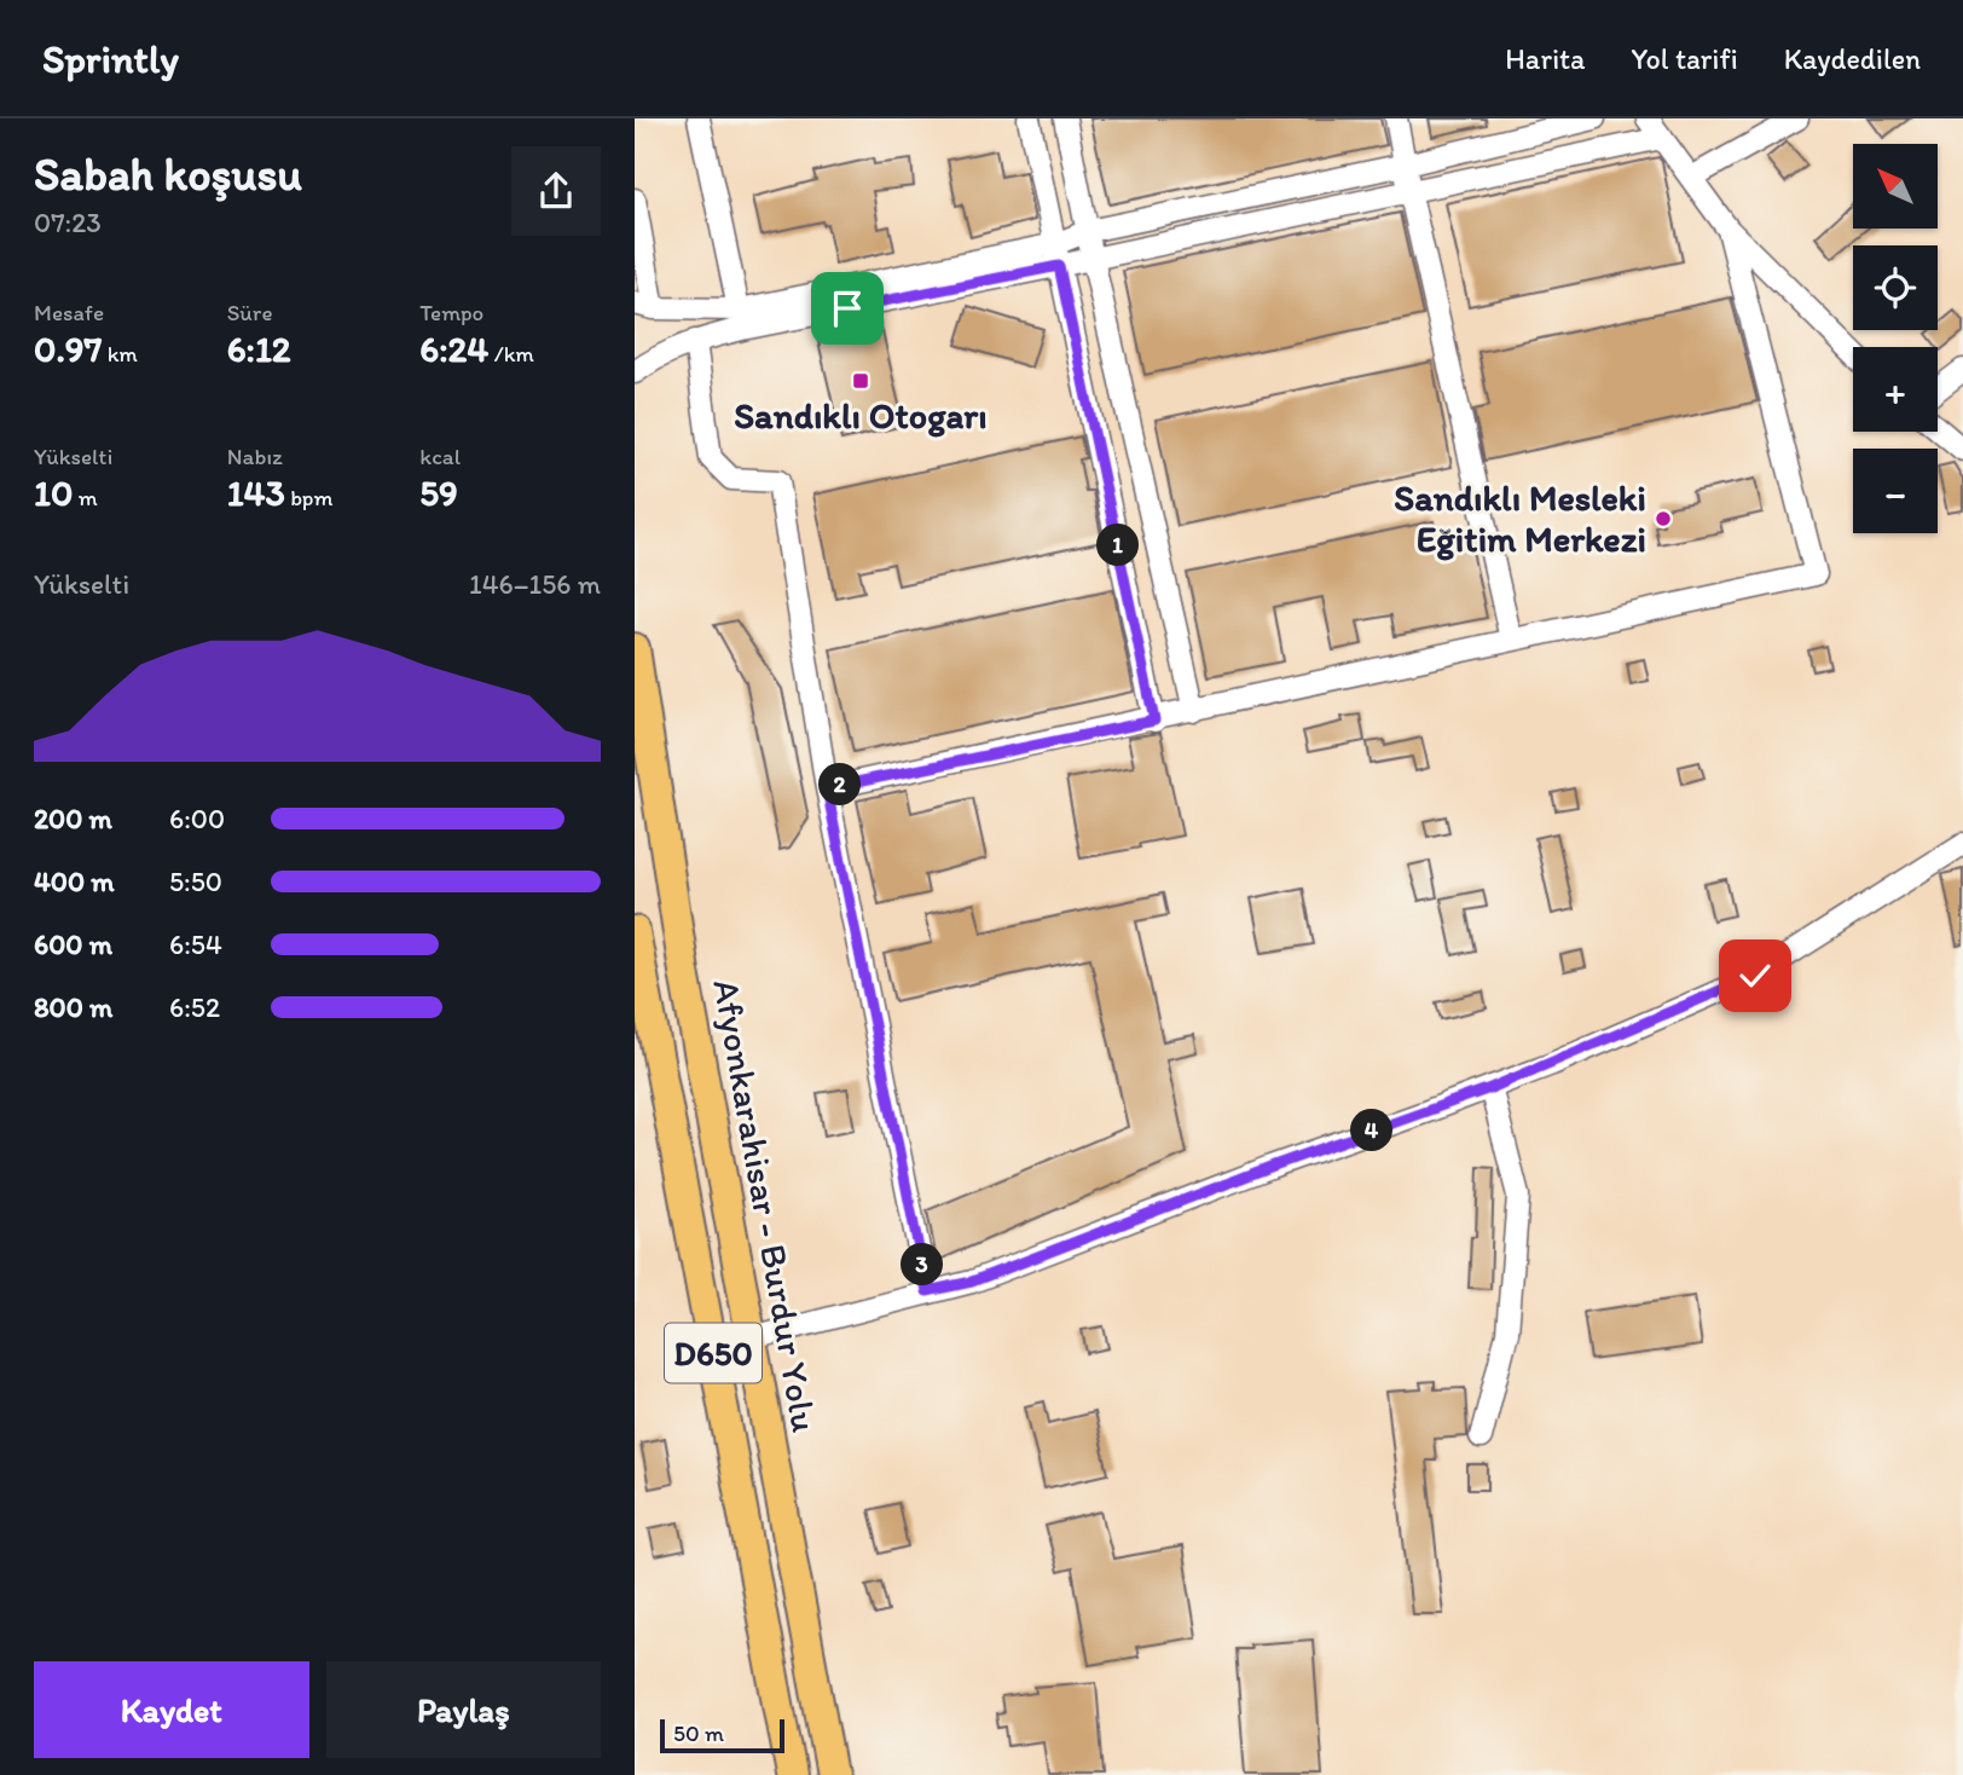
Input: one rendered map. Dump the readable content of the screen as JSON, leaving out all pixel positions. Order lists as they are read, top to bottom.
{
  "streets": {
    "highway": ["Afyonkarahisar - Burdur Yolu", "D650"]
  },
  "places": {
    "transit": ["Sandıklı Otogarı"],
    "other": ["Sandıklı Mesleki Eğitim Merkezi"]
  },
  "scale_bar": "50 m",
  "north": "top left",
  "page": {
    "header": "Sprintly",
    "nav": ["Harita", "Yol tarifi", "Kaydedilen"],
    "heading": ["Sabah koşusu", "07:23"],
    "map_buttons": ["+", "−"],
    "stats": [
      ["Mesafe", "0.97 km"],
      ["Süre", "6:12"],
      ["Tempo", "6:24 /km"],
      ["Yükselti", "10 m"],
      ["Nabız", "143 bpm"],
      ["kcal", "59"]
    ],
    "pins": [
      "1",
      "2",
      "4",
      "3"
    ],
    "chart": ["Yükselti", "146–156 m"],
    "list": [
      {
        "name": "200 m",
        "note": "6:00"
      },
      {
        "name": "400 m",
        "note": "5:50"
      },
      {
        "name": "600 m",
        "note": "6:54"
      },
      {
        "name": "800 m",
        "note": "6:52"
      }
    ],
    "buttons": ["Kaydet", "Paylaş"],
    "scale": "50 m"
  }
}
